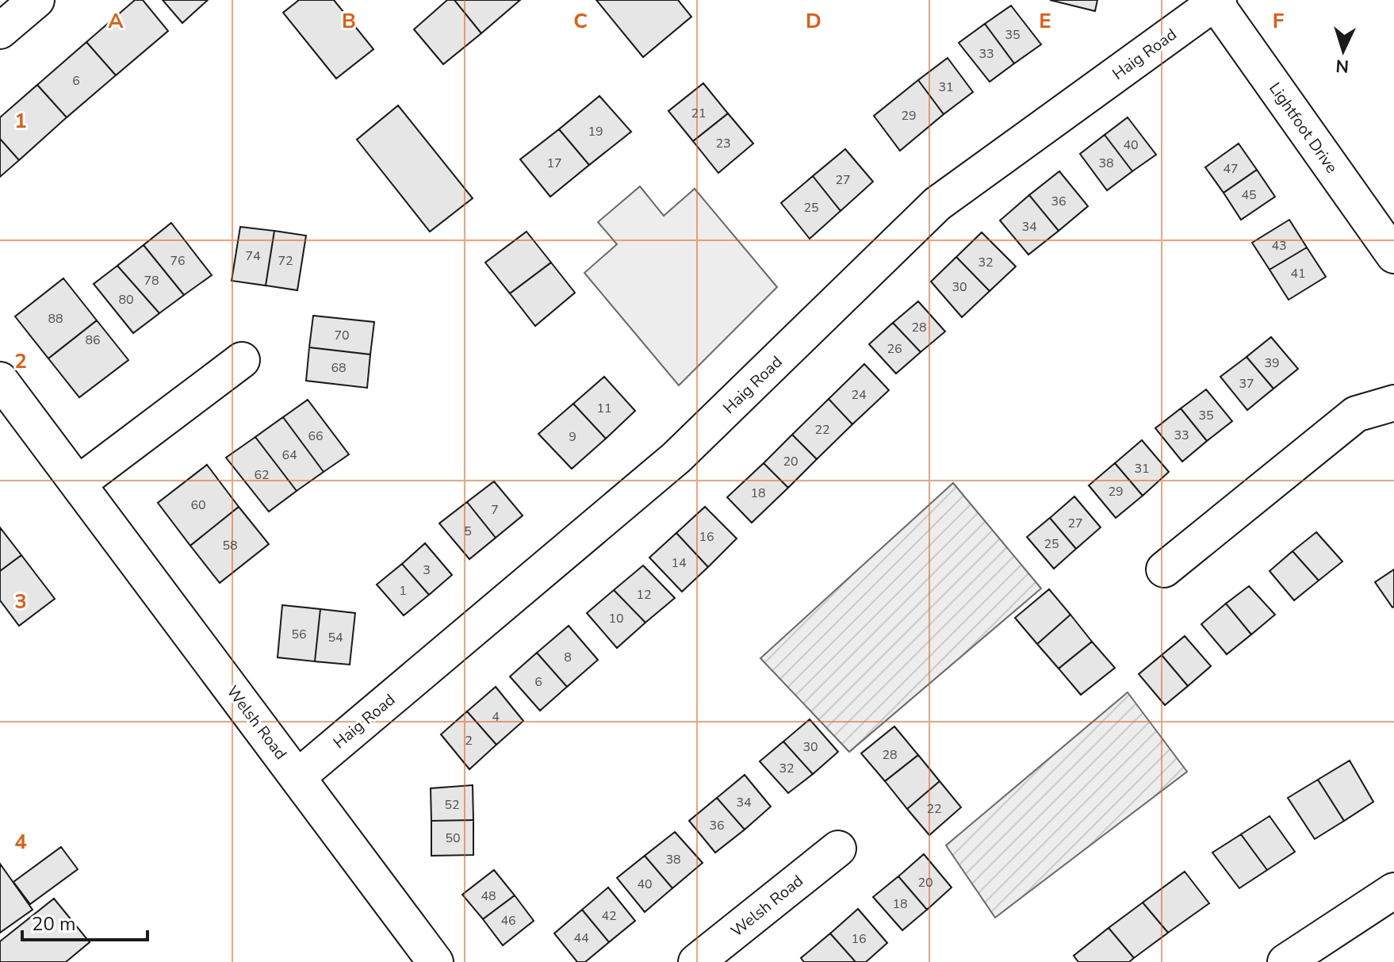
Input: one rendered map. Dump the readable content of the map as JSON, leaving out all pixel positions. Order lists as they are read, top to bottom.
{
  "streets": {
    "street": ["Haig Road", "Lightfoot Drive", "Welsh Road"]
  },
  "crossings": [
    ["Haig Road", "Lightfoot Drive"],
    ["Haig Road", "Welsh Road"]
  ],
  "house_numbers": [
    "35",
    "33",
    "6",
    "31",
    "21",
    "29",
    "19",
    "23",
    "40",
    "17",
    "38",
    "47",
    "27",
    "45",
    "36",
    "25",
    "34",
    "43",
    "74",
    "76",
    "72",
    "32",
    "41",
    "78",
    "30",
    "80",
    "88",
    "28",
    "70",
    "86",
    "26",
    "39",
    "68",
    "37",
    "24",
    "11",
    "35",
    "22",
    "33",
    "66",
    "9",
    "64",
    "20",
    "31",
    "62",
    "29",
    "18",
    "60",
    "7",
    "27",
    "5",
    "16",
    "25",
    "58",
    "14",
    "3",
    "1",
    "12",
    "10",
    "56",
    "54",
    "8",
    "6",
    "4",
    "2",
    "30",
    "28",
    "32",
    "34",
    "52",
    "22",
    "36",
    "50",
    "38",
    "20",
    "40",
    "48",
    "18",
    "42",
    "46",
    "44",
    "16"
  ],
  "scale_bar": "20 m",
  "north": "bottom",
  "grid": {
    "columns": [
      "A",
      "B",
      "C",
      "D",
      "E",
      "F"
    ],
    "rows": [
      "1",
      "2",
      "3",
      "4"
    ]
  }
}
